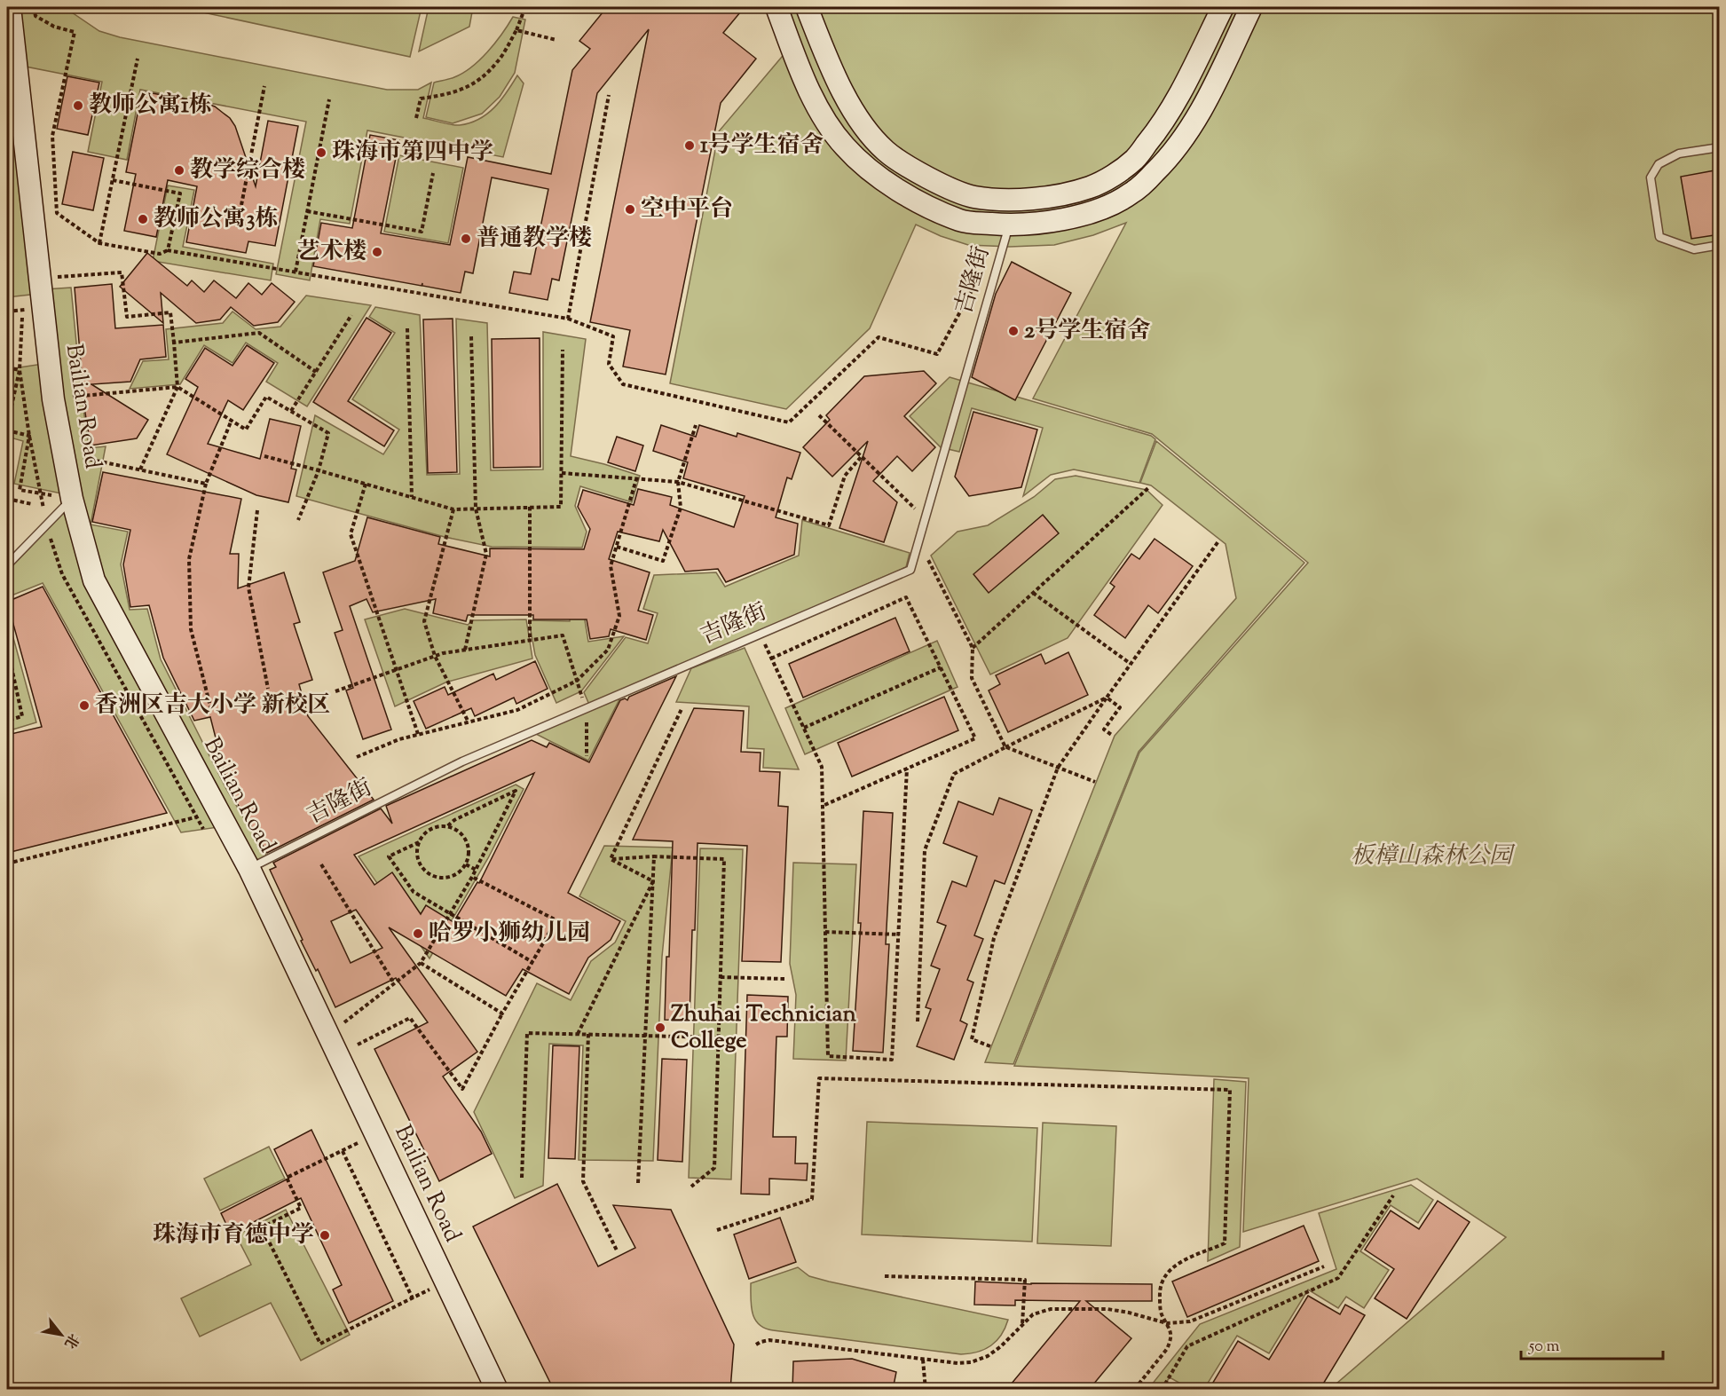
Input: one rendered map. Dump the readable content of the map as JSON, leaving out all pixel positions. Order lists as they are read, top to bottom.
{
  "streets": {
    "main road": ["Bailian Road"],
    "lane": ["吉隆街"]
  },
  "crossings": [
    ["吉隆街", "Bailian Road"]
  ],
  "parks": ["板樟山森林公园"],
  "places": [
    "教师公寓1栋",
    "1号学生宿舍",
    "珠海市第四中学",
    "教学综合楼",
    "空中平台",
    "教师公寓3栋",
    "普通教学楼",
    "艺术楼",
    "2号学生宿舍",
    "香洲区吉大小学 新校区",
    "哈罗小狮幼儿园",
    "Zhuhai Technician College",
    "珠海市育德中学"
  ],
  "scale_bar": "50 m",
  "north": "bottom right"
}
